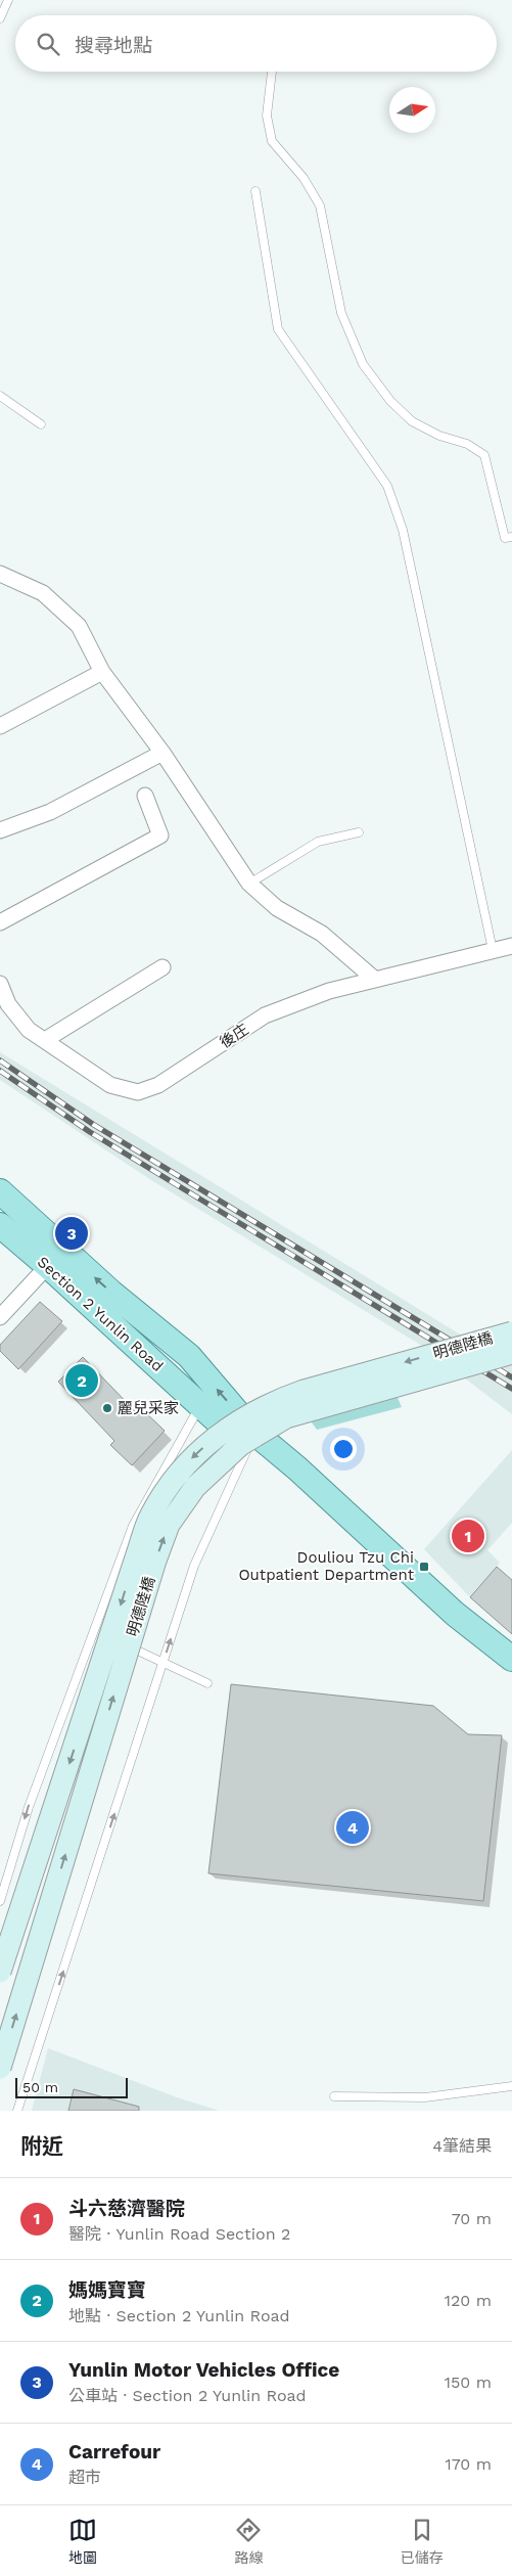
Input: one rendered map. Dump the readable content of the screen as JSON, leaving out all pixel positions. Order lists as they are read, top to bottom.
{
  "streets": {
    "main road": ["Section 2 Yunlin Road", "明德陸橋"],
    "street": ["後庄"]
  },
  "places": {
    "other": ["麗兒采家"],
    "transit": ["Douliou Tzu Chi Outpatient Department"]
  },
  "scale_bar": "50 m",
  "north": "right",
  "page": {
    "search": "搜尋地點",
    "pins": [
      "3",
      "2",
      "1",
      "4"
    ],
    "scale": "50 m",
    "heading": ["附近", "4筆結果"],
    "list": [
      {
        "mark": "1",
        "name": "斗六慈濟醫院",
        "note": "醫院 · Yunlin Road Section 2",
        "value": "70 m"
      },
      {
        "mark": "2",
        "name": "媽媽寶寶",
        "note": "地點 · Section 2 Yunlin Road",
        "value": "120 m"
      },
      {
        "mark": "3",
        "name": "Yunlin Motor Vehicles Office",
        "note": "公車站 · Section 2 Yunlin Road",
        "value": "150 m"
      },
      {
        "mark": "4",
        "name": "Carrefour",
        "note": "超市",
        "value": "170 m"
      }
    ],
    "nav": ["地圖", "路線", "已儲存"]
  }
}
